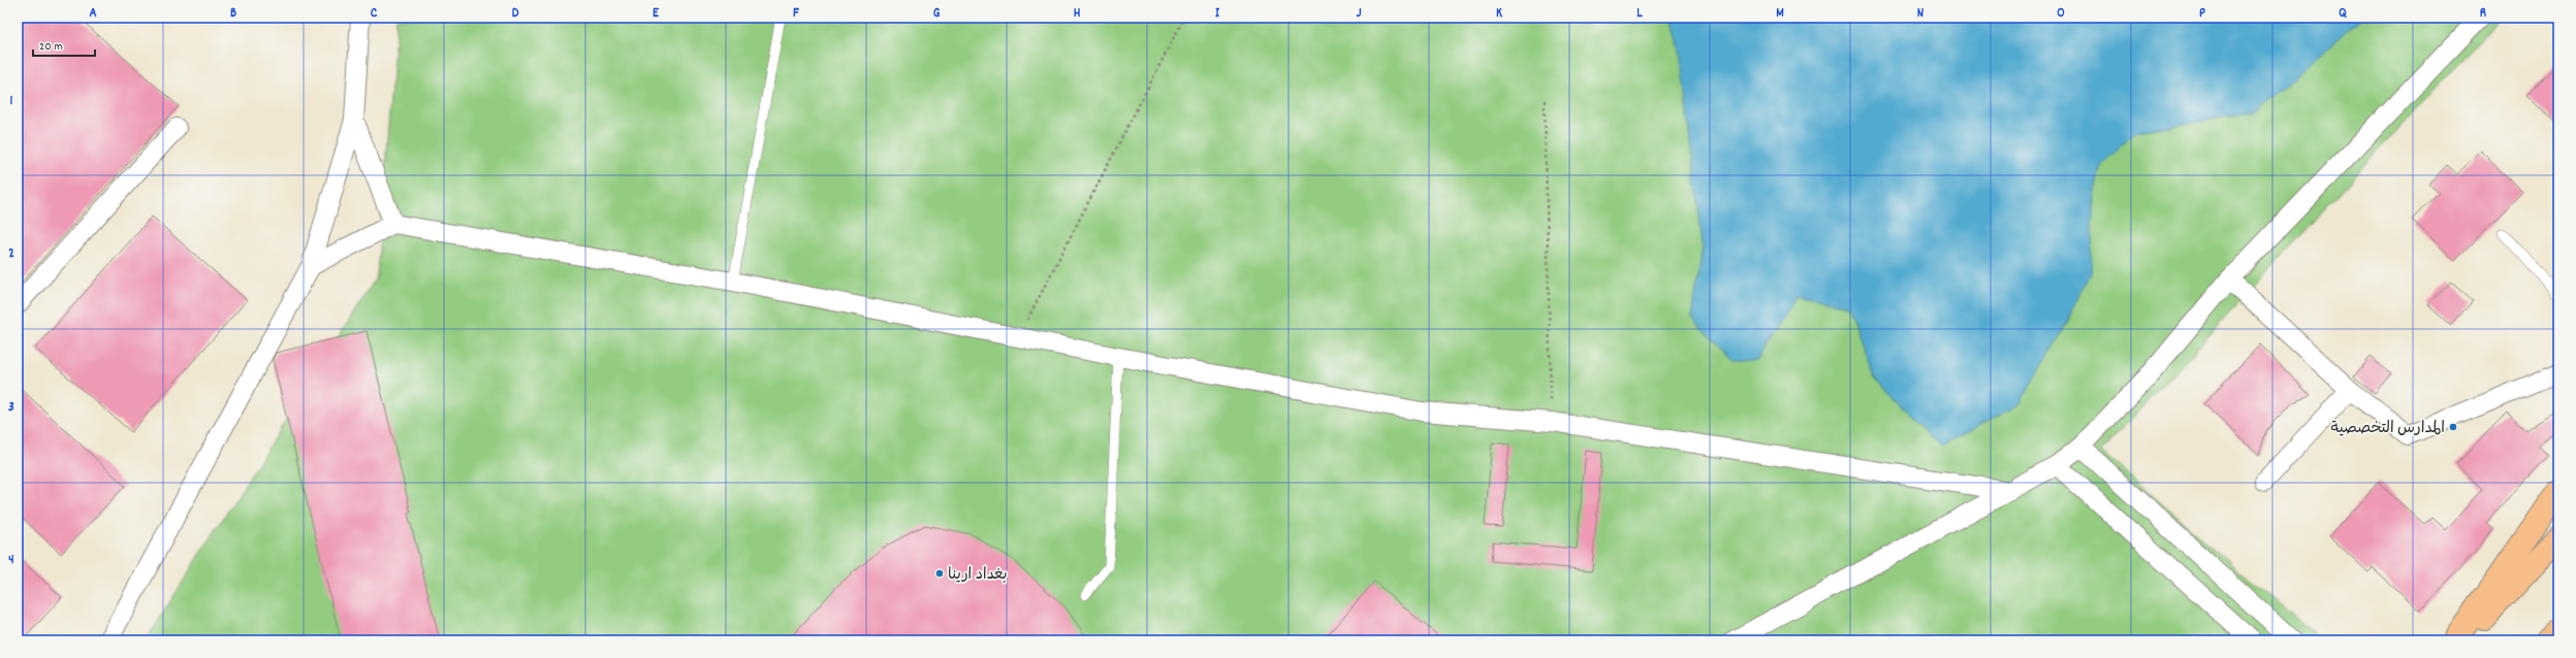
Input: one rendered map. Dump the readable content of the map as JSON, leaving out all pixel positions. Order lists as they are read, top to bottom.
{
  "places": ["المدارس التخصصية", "بغداد ارينا"],
  "scale_bar": "20 m",
  "grid": {
    "columns": [
      "A",
      "B",
      "C",
      "D",
      "E",
      "F",
      "G",
      "H",
      "I",
      "J",
      "K",
      "L",
      "M",
      "N",
      "O",
      "P",
      "Q",
      "R"
    ],
    "rows": [
      "1",
      "2",
      "3",
      "4"
    ]
  }
}
